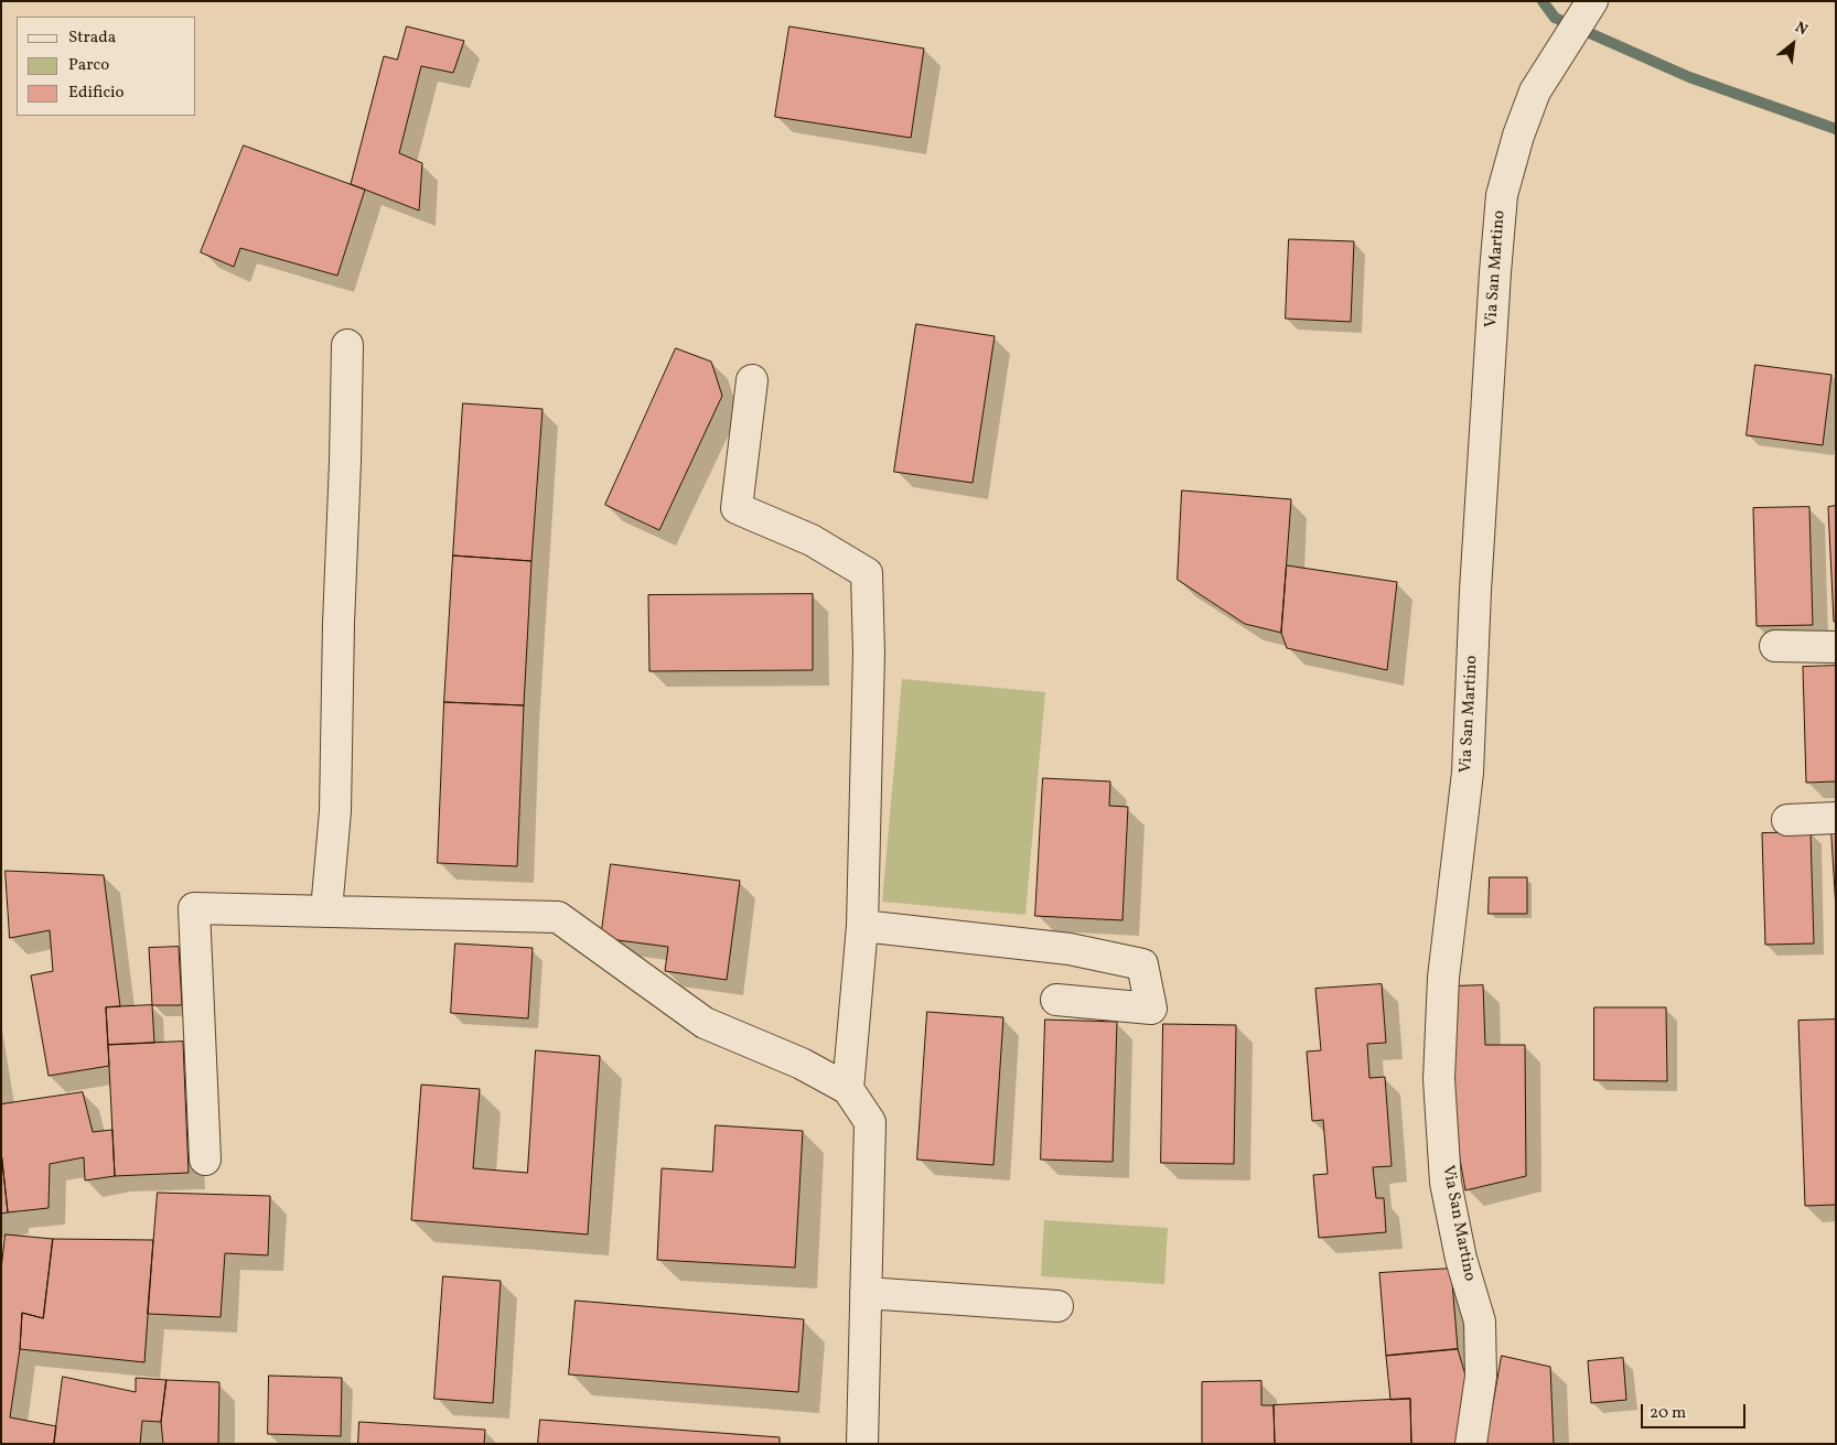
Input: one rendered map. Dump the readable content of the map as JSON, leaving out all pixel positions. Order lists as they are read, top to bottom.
{
  "streets": {
    "street": ["Via San Martino"]
  },
  "legend": ["Strada", "Parco", "Edificio"],
  "scale_bar": "20 m",
  "north": "top right"
}
